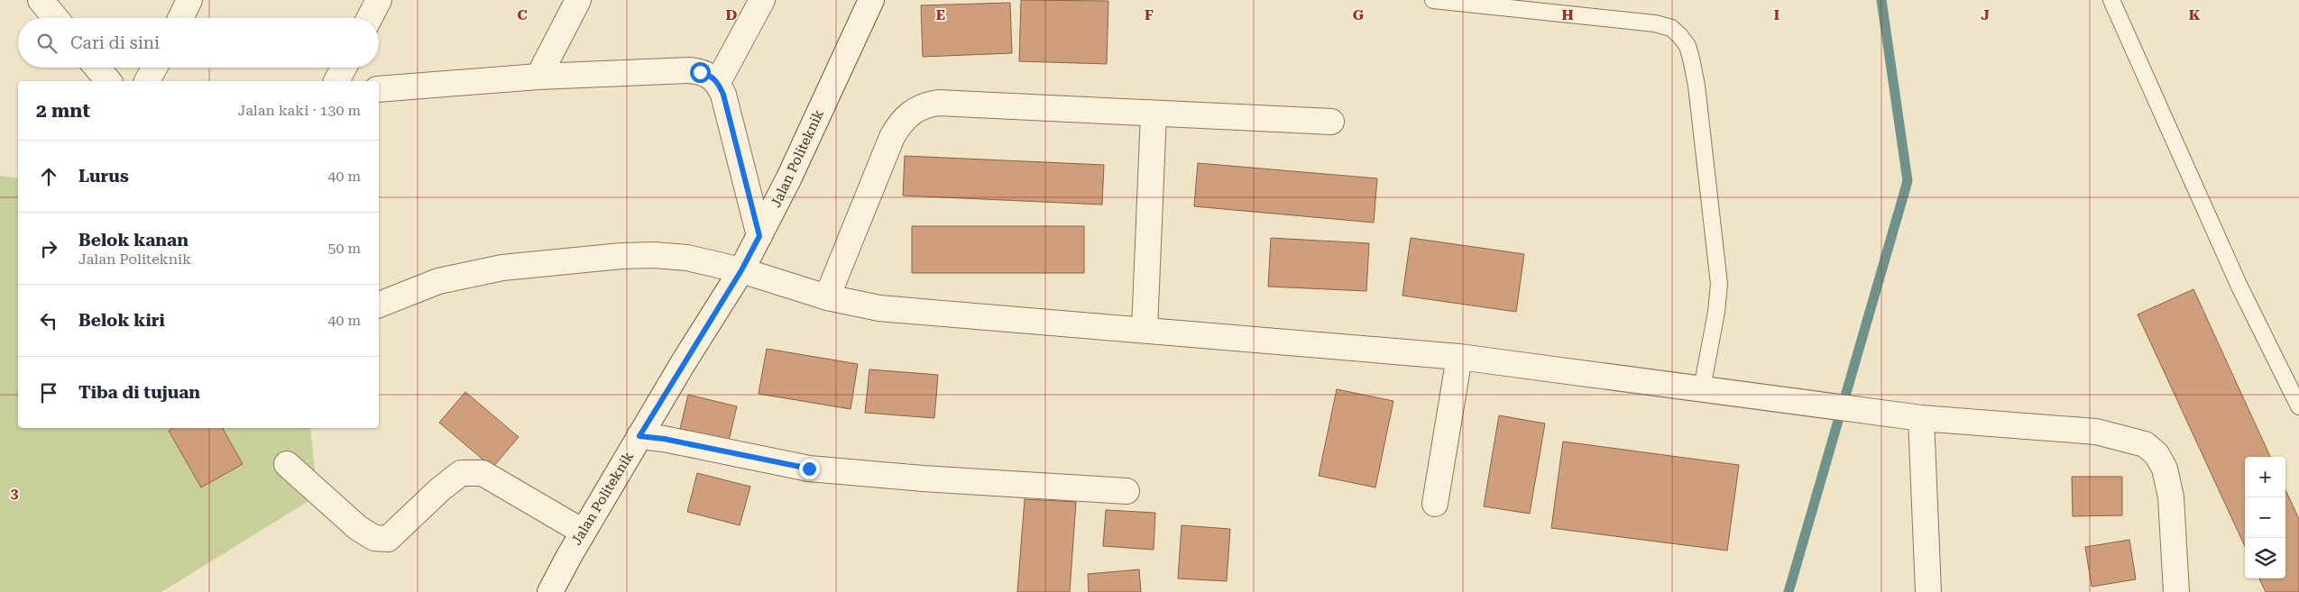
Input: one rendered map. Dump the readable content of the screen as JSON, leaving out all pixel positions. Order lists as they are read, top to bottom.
{
  "streets": {
    "street": ["Jalan Politeknik"]
  },
  "page": {
    "search": "Cari di sini",
    "heading": ["2 mnt", "Jalan kaki · 130 m"],
    "list": [
      ["Lurus", "40 m"],
      ["Belok kanan", "Jalan Politeknik", "50 m"],
      ["Belok kiri", "40 m"],
      "Tiba di tujuan"
    ],
    "map_buttons": ["+", "−"]
  },
  "grid": {
    "columns": [
      "C",
      "D",
      "E",
      "F",
      "G",
      "H",
      "I",
      "J",
      "K"
    ],
    "rows": ["3"]
  }
}
